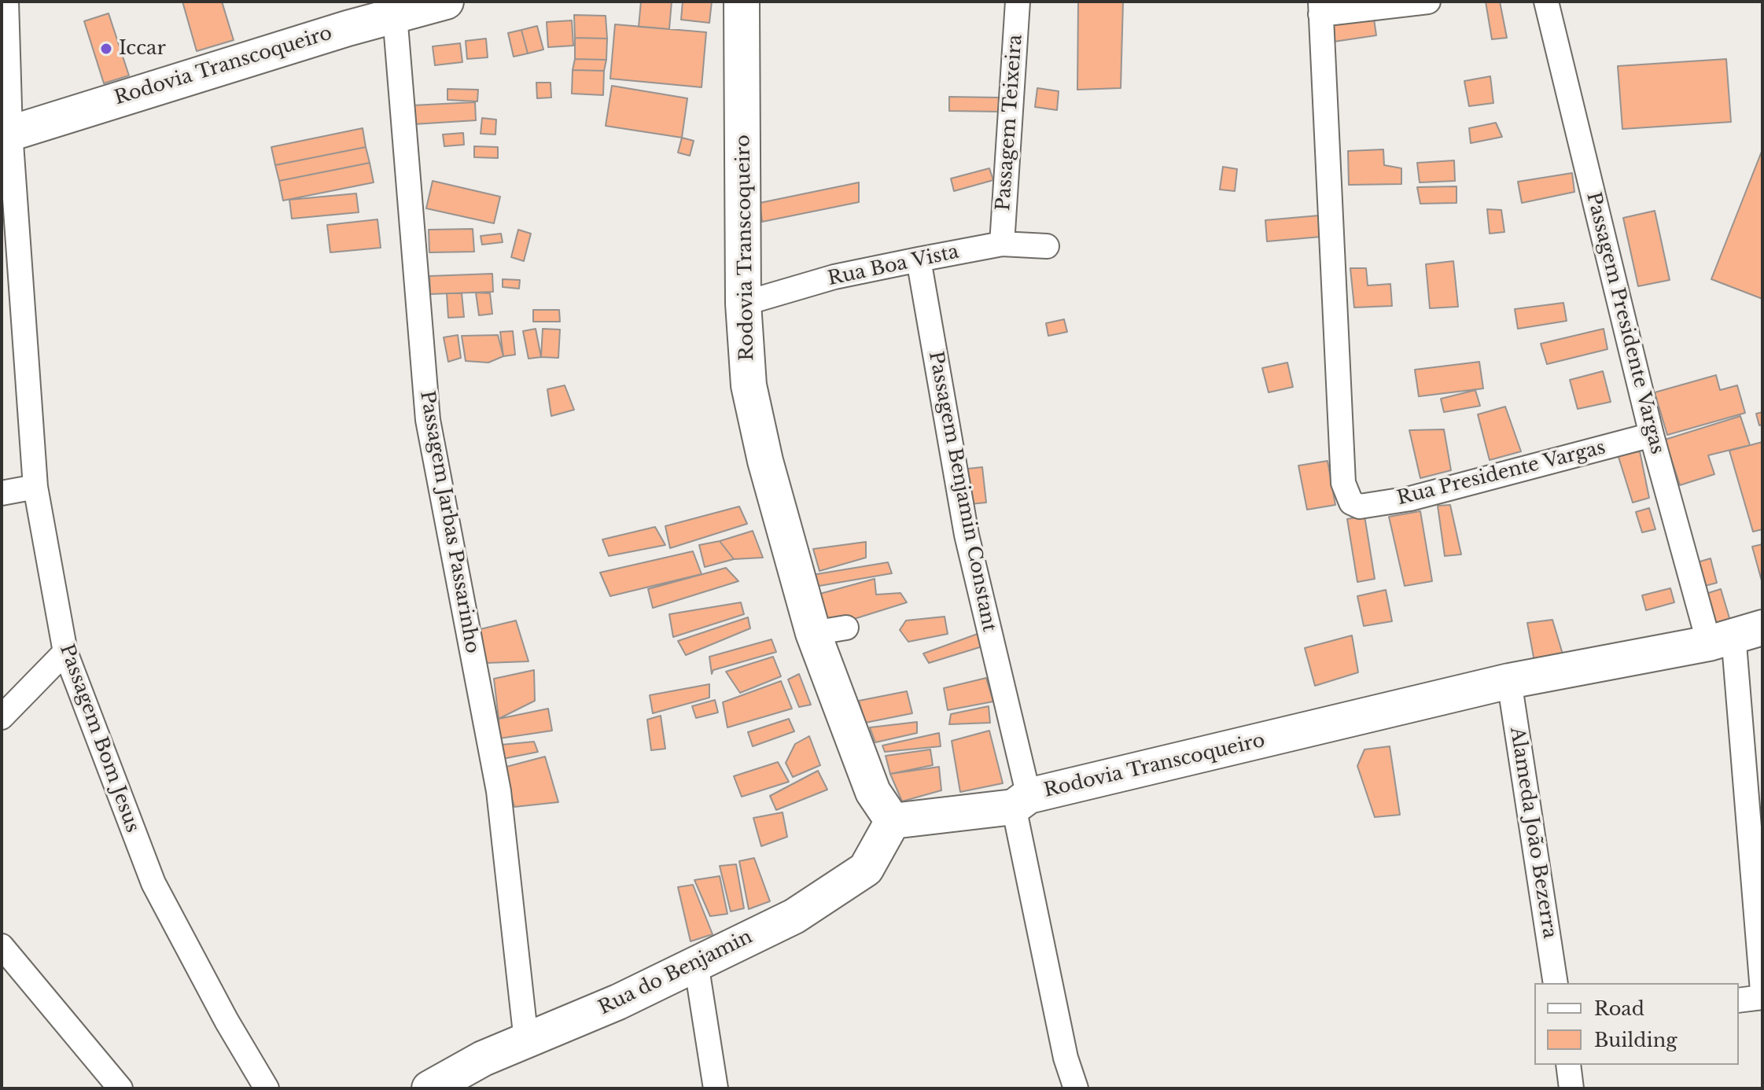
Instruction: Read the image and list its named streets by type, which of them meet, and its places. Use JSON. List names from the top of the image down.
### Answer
{
  "streets": {
    "main road": ["Rodovia Transcoqueiro", "Rua do Benjamin"],
    "street": [
      "Passagem Teixeira",
      "Rua Boa Vista",
      "Passagem Presidente Vargas",
      "Rua Presidente Vargas",
      "Passagem Benjamin Constant",
      "Passagem Jarbas Passarinho",
      "Passagem Bom Jesus",
      "Alameda João Bezerra"
    ]
  },
  "crossings": [
    ["Rodovia Transcoqueiro", "Rua Boa Vista"],
    ["Rodovia Transcoqueiro", "Passagem Presidente Vargas"],
    ["Rodovia Transcoqueiro", "Passagem Benjamin Constant"],
    ["Rodovia Transcoqueiro", "Passagem Jarbas Passarinho"],
    ["Rodovia Transcoqueiro", "Passagem Bom Jesus"],
    ["Rodovia Transcoqueiro", "Alameda João Bezerra"],
    ["Rodovia Transcoqueiro", "Rua do Benjamin"],
    ["Passagem Teixeira", "Rua Boa Vista"],
    ["Rua Boa Vista", "Passagem Benjamin Constant"],
    ["Passagem Presidente Vargas", "Rua Presidente Vargas"],
    ["Passagem Jarbas Passarinho", "Rua do Benjamin"]
  ],
  "places": ["Iccar"],
  "legend": ["Road", "Building"]
}
